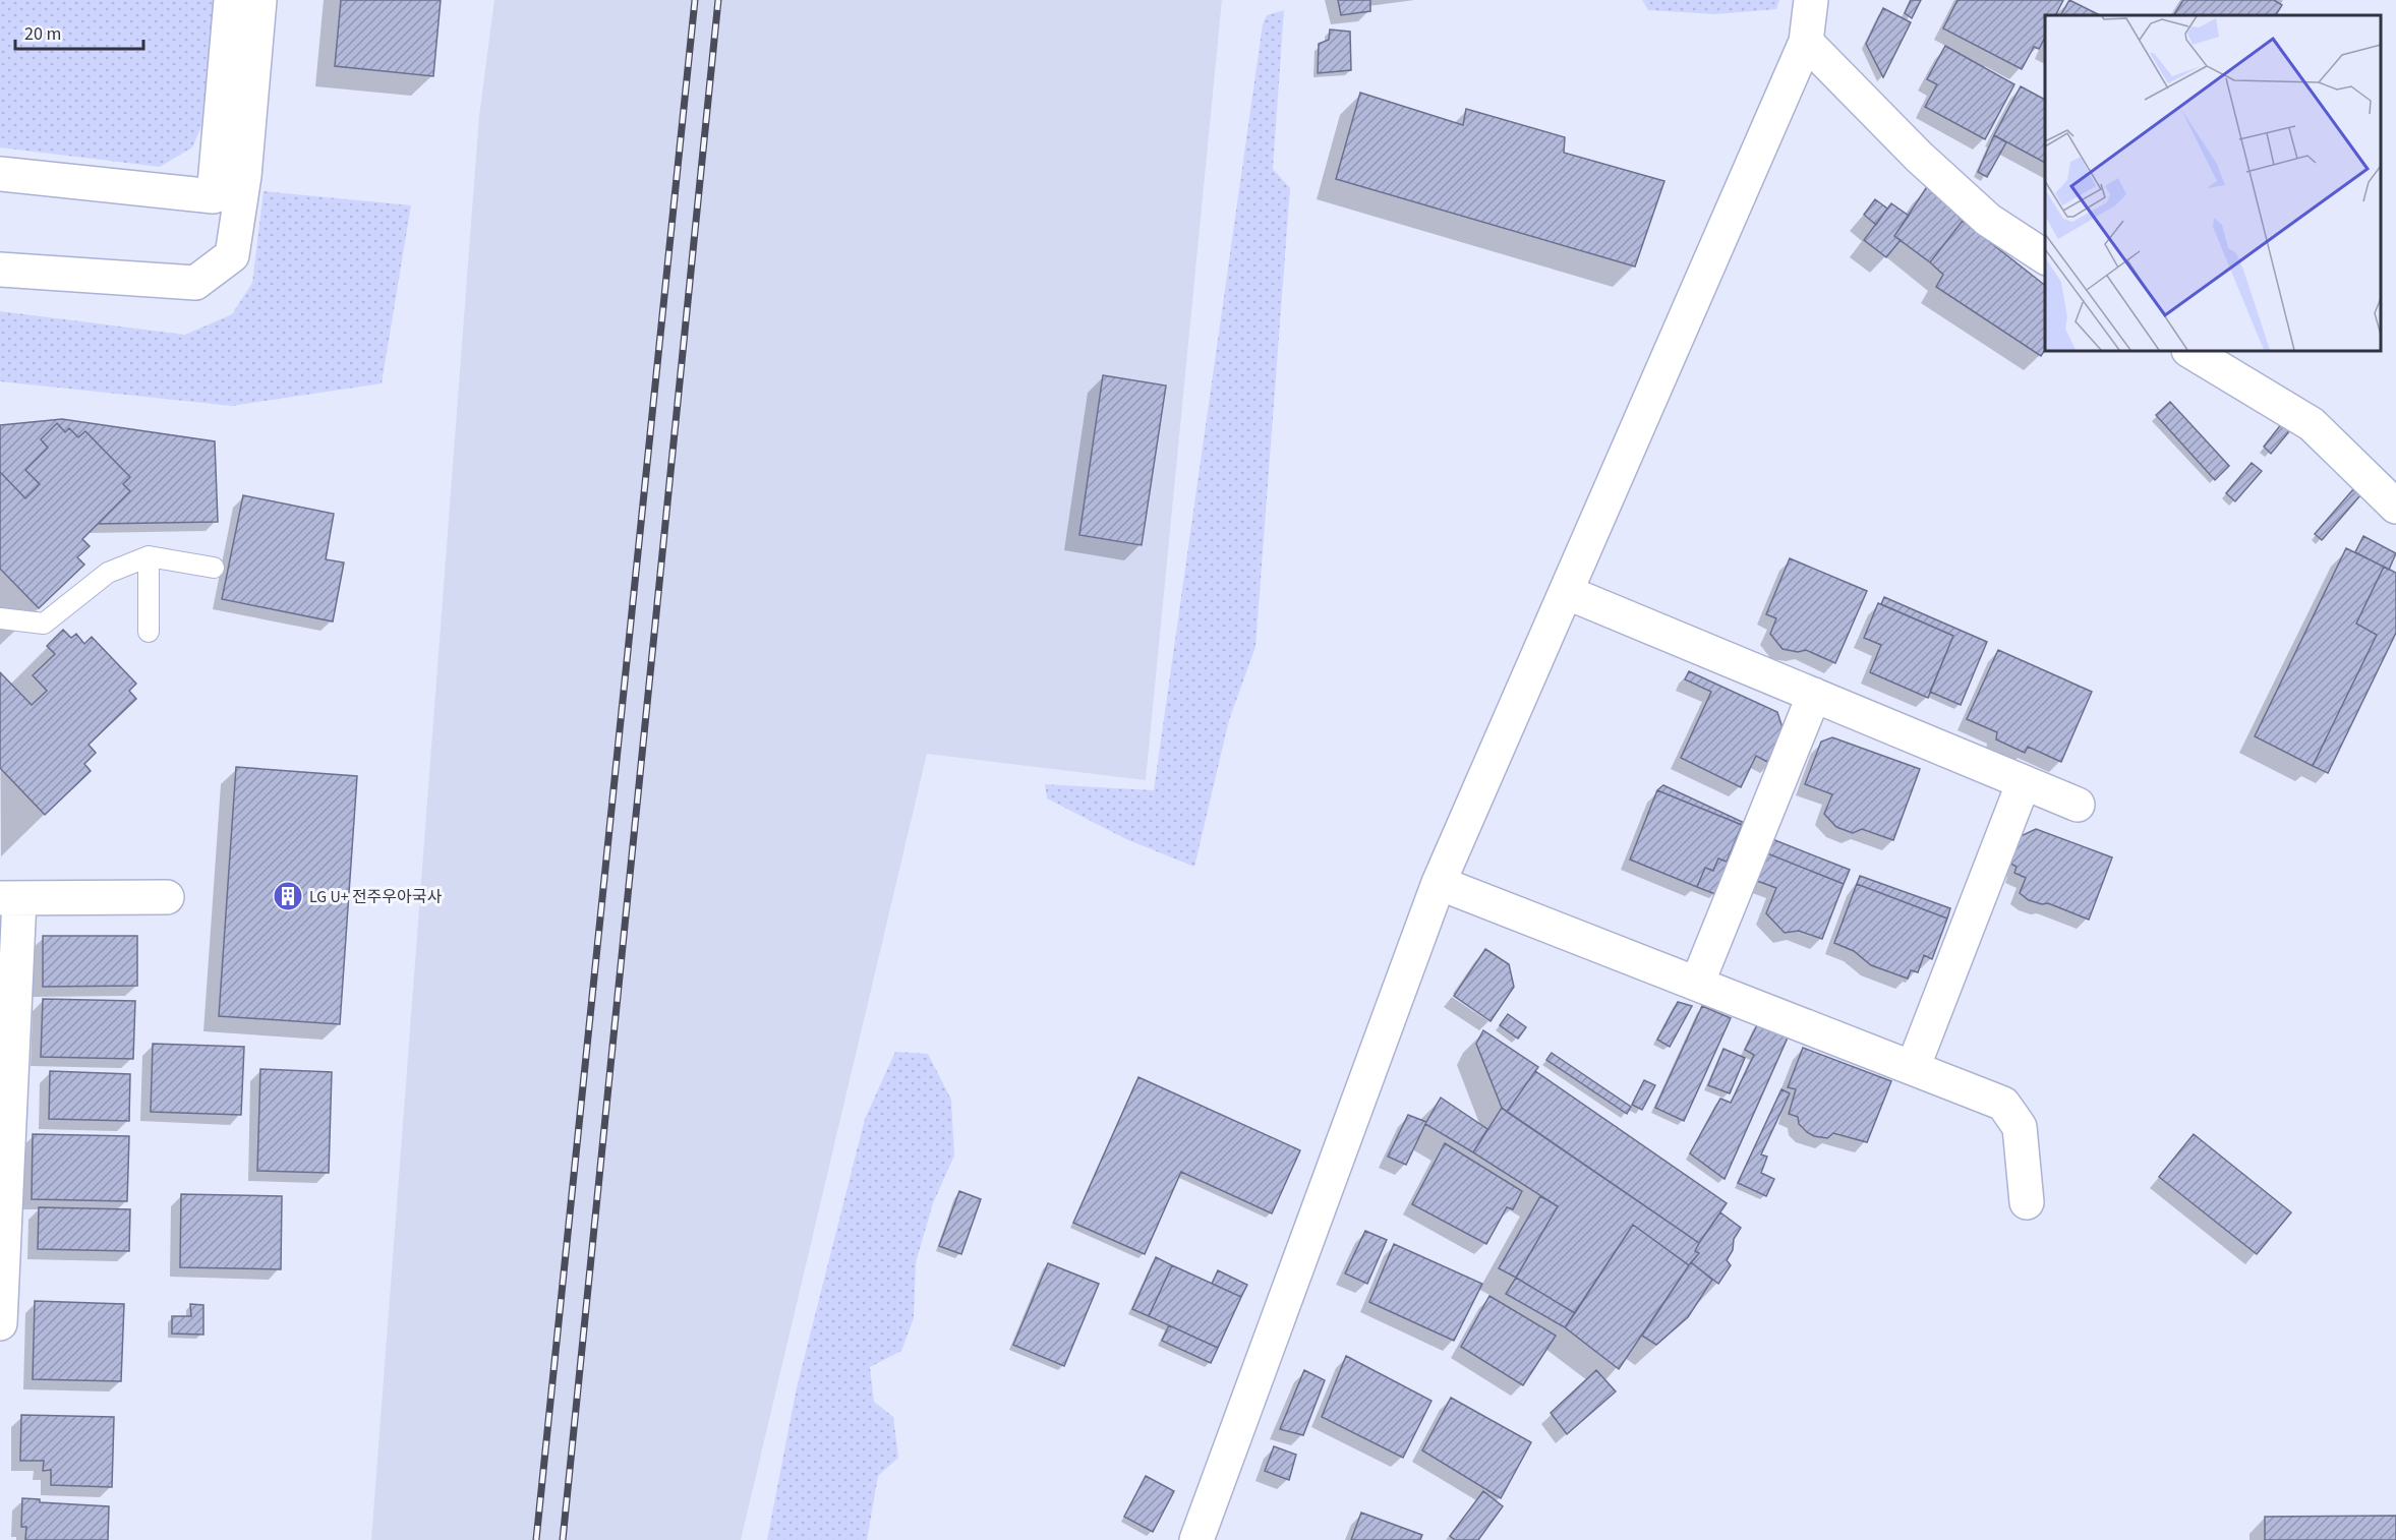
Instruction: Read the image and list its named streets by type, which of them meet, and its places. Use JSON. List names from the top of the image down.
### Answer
{
  "places": {
    "building": ["LG U+ 전주우아국사"]
  },
  "scale_bar": "20 m"
}
